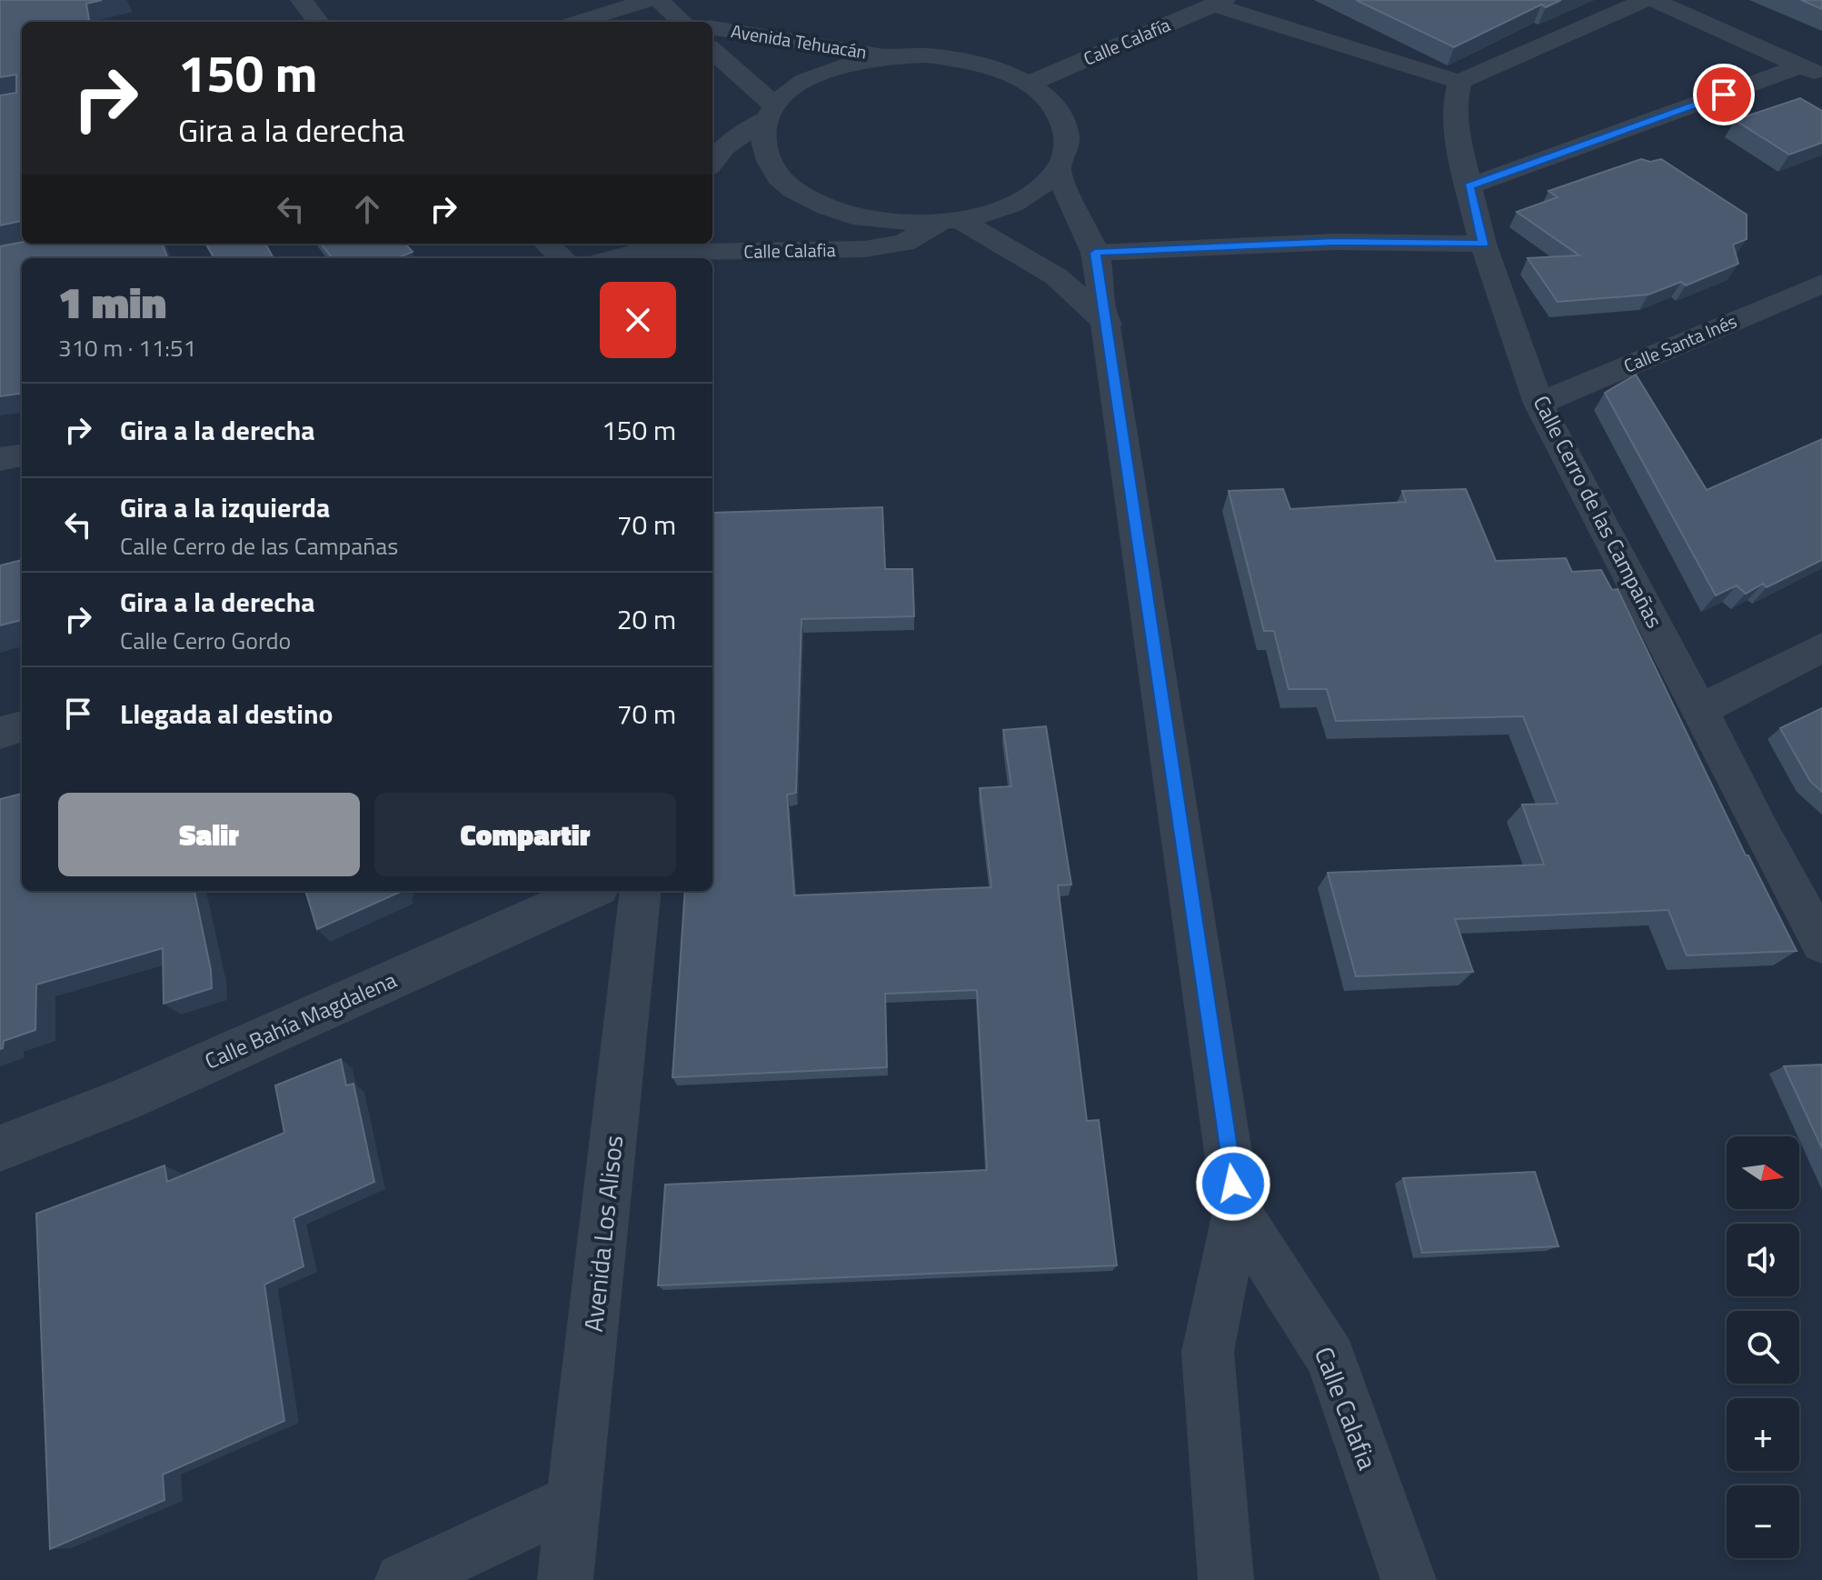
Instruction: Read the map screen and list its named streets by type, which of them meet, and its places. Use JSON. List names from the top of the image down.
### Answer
{
  "streets": {
    "street": [
      "Avenida Tehuacán",
      "Calle Calafía",
      "Calle Calafia",
      "Calle Santa Inés",
      "Calle Cerro de las Campañas",
      "Calle Bahía Magdalena",
      "Avenida Los Alisos"
    ]
  },
  "crossings": [
    ["Avenida Tehuacán", "Calle Calafía"],
    ["Avenida Tehuacán", "Calle Calafia"],
    ["Calle Calafía", "Calle Calafia"],
    ["Calle Santa Inés", "Calle Cerro de las Campañas"]
  ],
  "north": "right",
  "page": {
    "turn": ["150 m", "Gira a la derecha"],
    "heading": ["1 min", "310 m · 11:51"],
    "list": [
      {
        "name": "Gira a la derecha",
        "value": "150 m"
      },
      {
        "name": "Gira a la izquierda",
        "note": "Calle Cerro de las Campañas",
        "value": "70 m"
      },
      {
        "name": "Gira a la derecha",
        "note": "Calle Cerro Gordo",
        "value": "20 m"
      },
      {
        "name": "Llegada al destino",
        "value": "70 m"
      }
    ],
    "buttons": ["Salir", "Compartir"],
    "map_buttons": ["+", "−"]
  }
}
